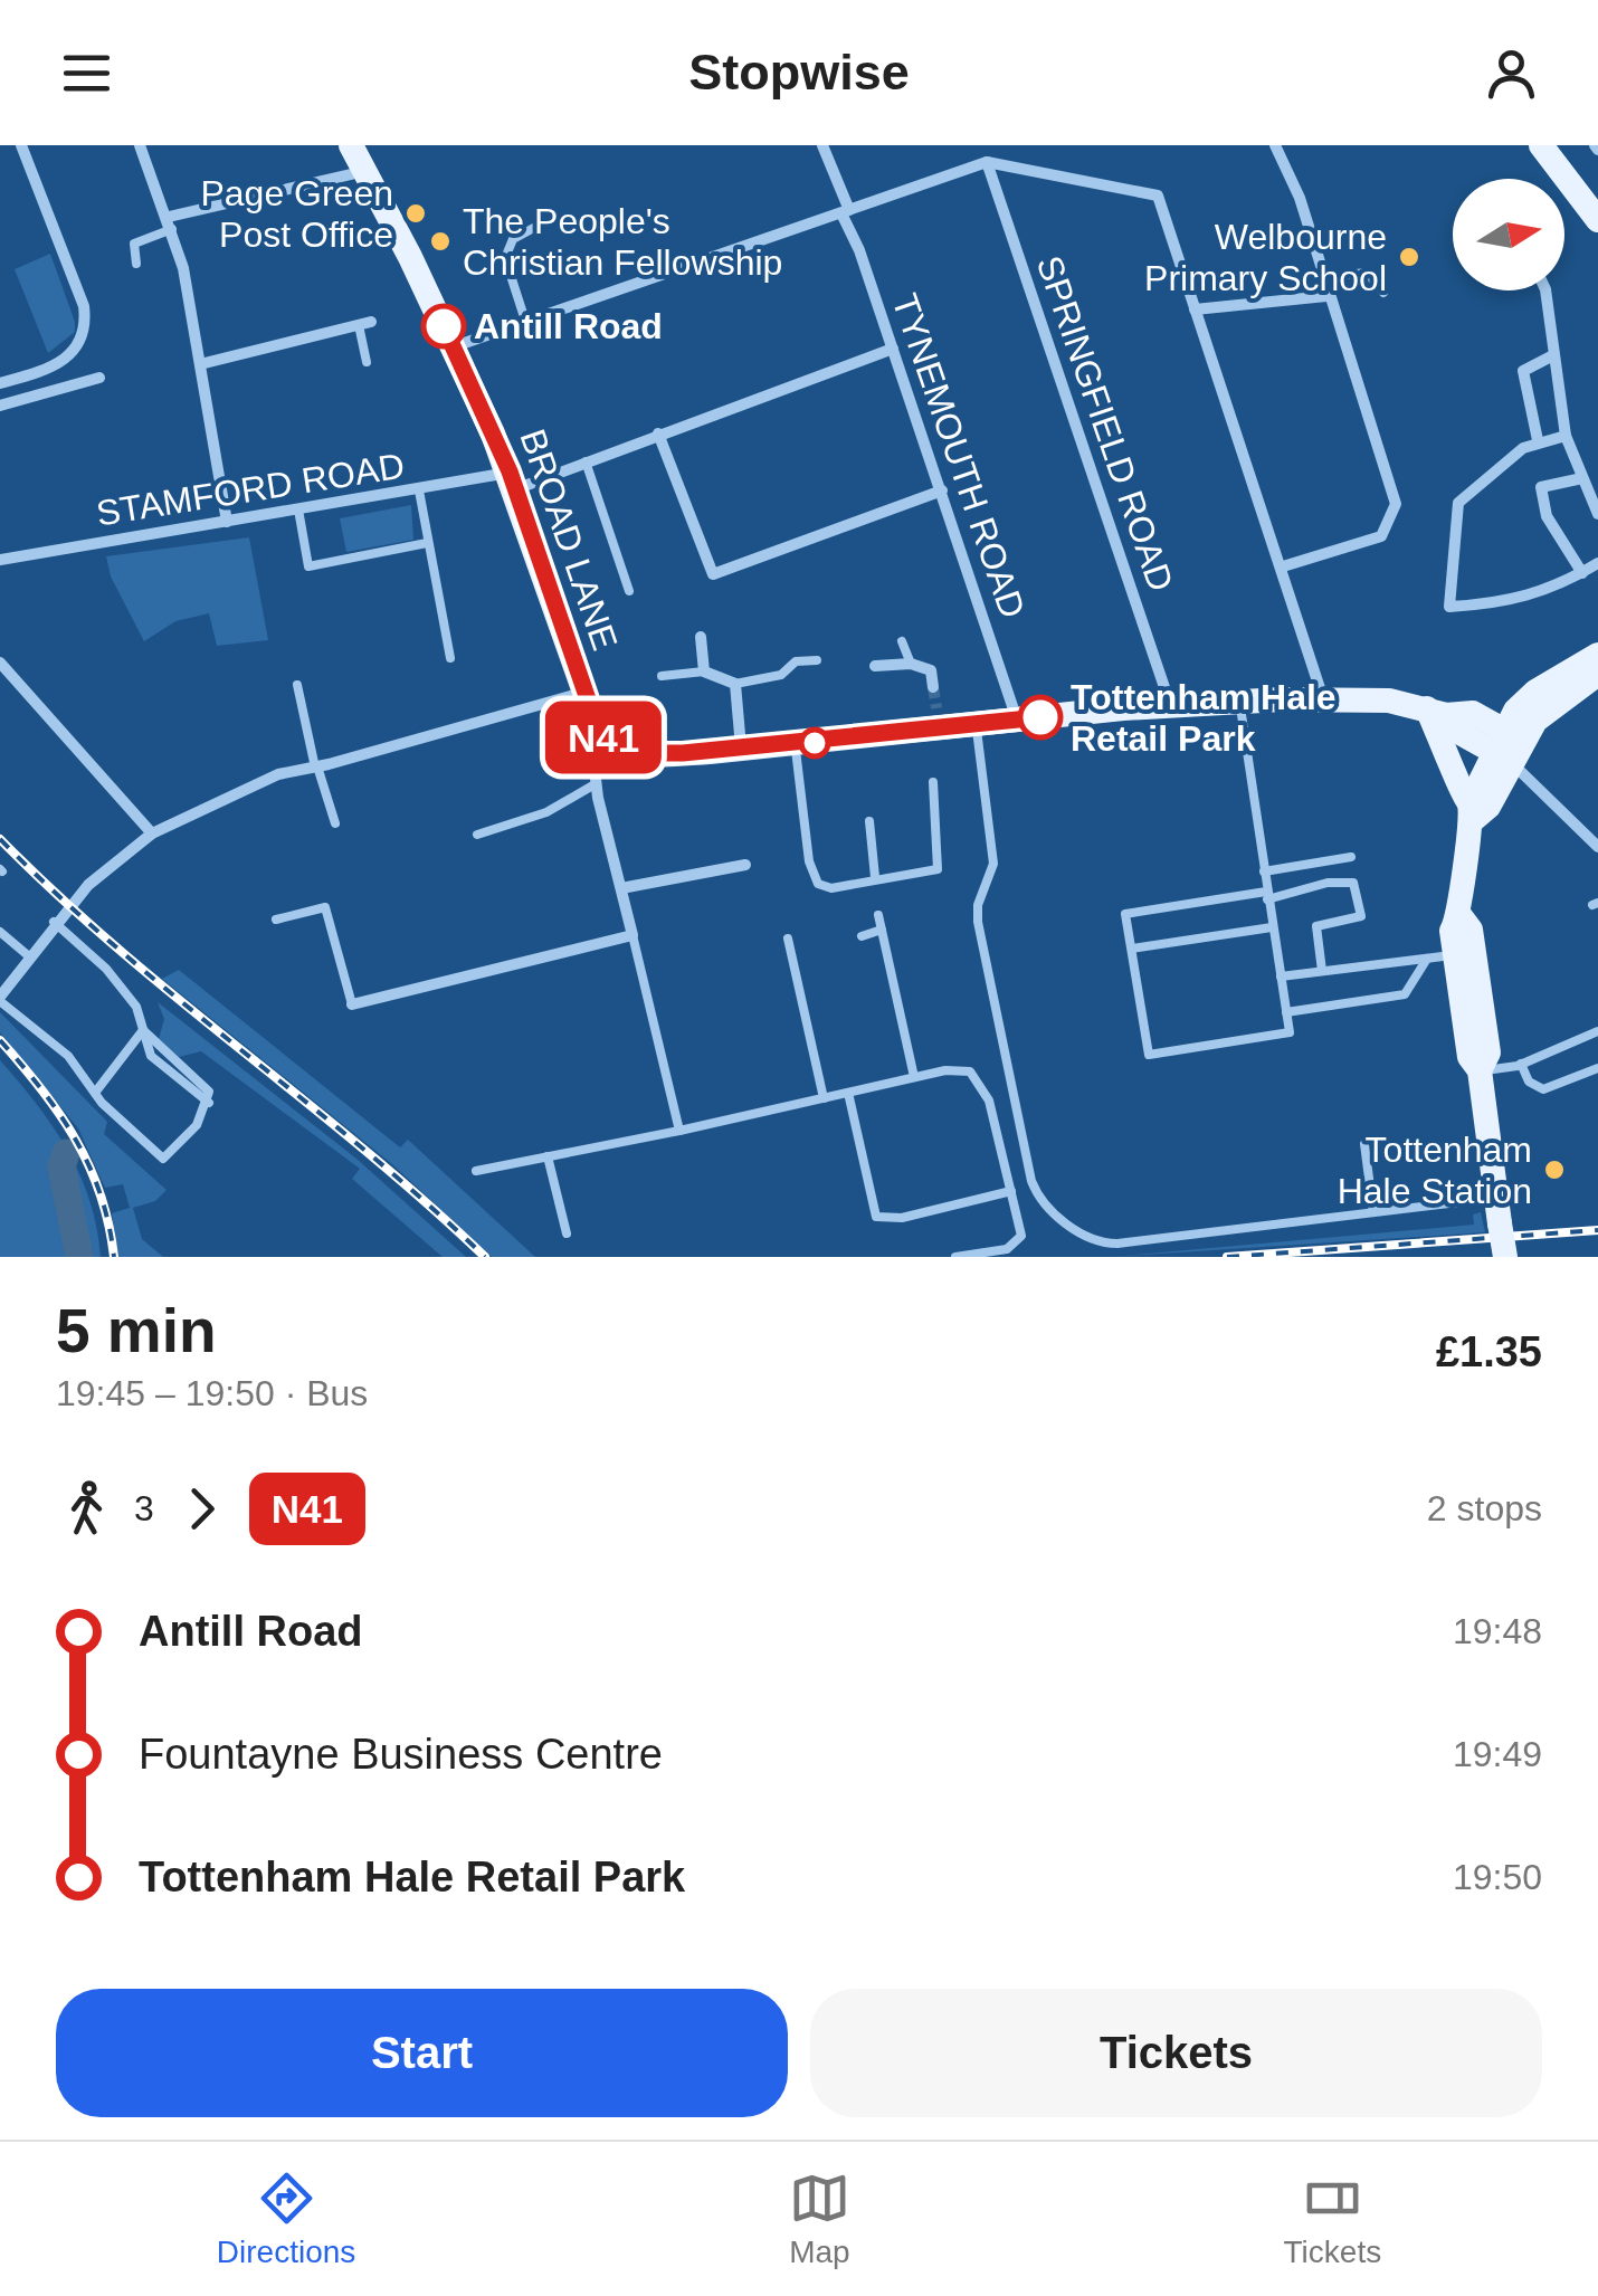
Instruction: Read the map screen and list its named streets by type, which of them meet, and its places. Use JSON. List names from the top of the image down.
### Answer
{
  "streets": {
    "main road": ["BROAD LANE"],
    "street": ["SPRINGFIELD ROAD", "TYNEMOUTH ROAD", "STAMFORD ROAD"]
  },
  "crossings": [
    ["TYNEMOUTH ROAD", "STAMFORD ROAD"],
    ["STAMFORD ROAD", "BROAD LANE"]
  ],
  "places": [
    "Page Green Post Office",
    "The People's Christian Fellowship",
    "Welbourne Primary School",
    "Antill Road",
    "Tottenham Hale Retail Park",
    "Tottenham Hale Station"
  ],
  "lines": ["bus line N41"],
  "north": "right",
  "page": {
    "header": "Stopwise",
    "on_map": "N41",
    "heading": ["5 min", "19:45 – 19:50 · Bus", "£1.35"],
    "legs": ["3", "N41", "2 stops"],
    "list": [
      {
        "name": "Antill Road",
        "value": "19:48"
      },
      {
        "name": "Fountayne Business Centre",
        "value": "19:49"
      },
      {
        "name": "Tottenham Hale Retail Park",
        "value": "19:50"
      }
    ],
    "buttons": ["Start", "Tickets"],
    "tabs": ["Directions", "Map", "Tickets"]
  }
}
